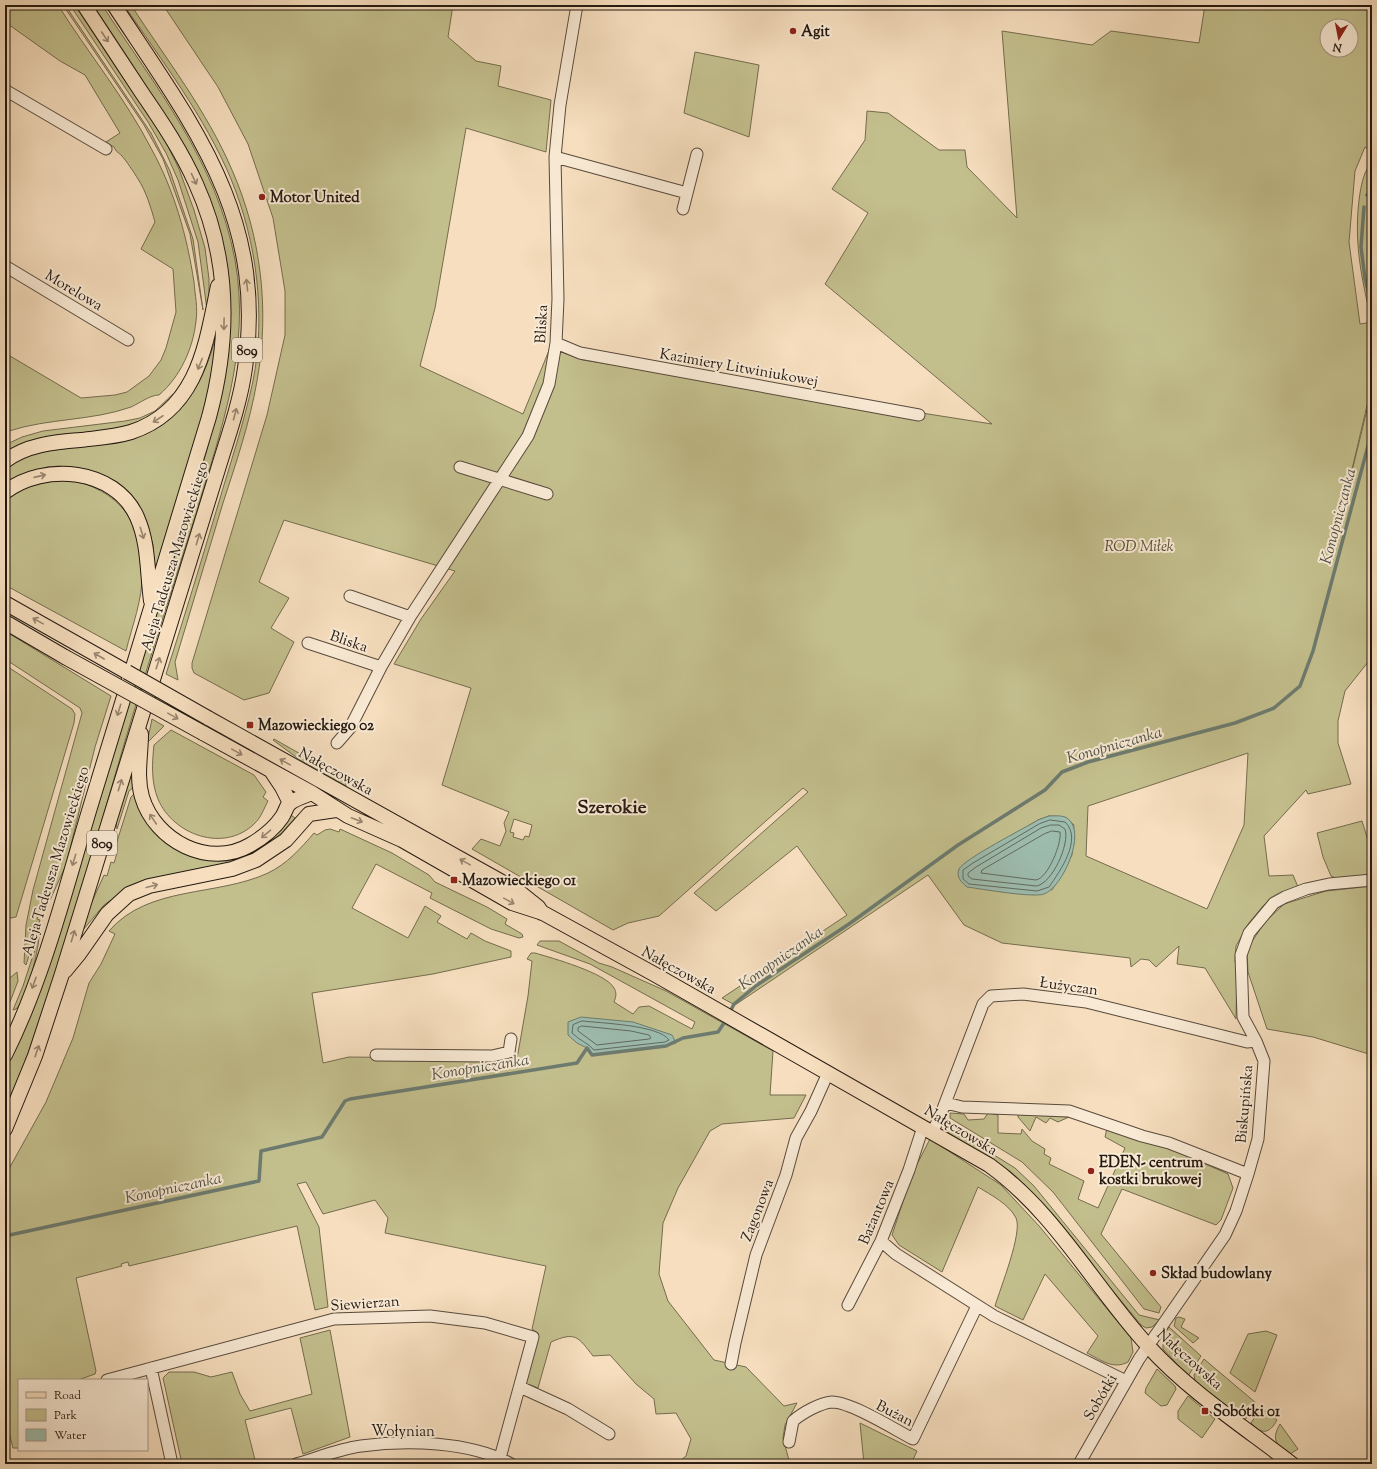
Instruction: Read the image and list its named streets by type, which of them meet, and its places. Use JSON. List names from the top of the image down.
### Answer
{
  "streets": {
    "main road": ["809", "Aleja Tadeusza Mazowieckiego", "Nałęczowska"],
    "street": [
      "Morelowa",
      "Bliska",
      "Kazimiery Litwiniukowej",
      "Łużyczan",
      "Biskupińska",
      "Zagonowa",
      "Bażantowa",
      "Siewierzan",
      "Sobótki",
      "Bużan",
      "Wołynian"
    ]
  },
  "crossings": [
    ["Bliska", "Kazimiery Litwiniukowej"],
    ["Nałęczowska", "Łużyczan"],
    ["Nałęczowska", "Biskupińska"],
    ["Nałęczowska", "Zagonowa"],
    ["Nałęczowska", "Bażantowa"],
    ["Nałęczowska", "Sobótki"],
    ["Łużyczan", "Biskupińska"],
    ["Łużyczan", "Bażantowa"],
    ["Biskupińska", "Sobótki"],
    ["Siewierzan", "Wołynian"]
  ],
  "districts": ["Szerokie"],
  "water": ["Konopniczanka"],
  "parks": ["ROD Miłek"],
  "places": {
    "other": [
      "Agit",
      "Motor United",
      "EDEN- centrum kostki brukowej",
      "Skład budowlany"
    ],
    "transit": ["Mazowieckiego 02", "Mazowieckiego 01", "Sobótki 01"]
  },
  "legend": ["Road", "Park", "Water"],
  "north": "bottom"
}
